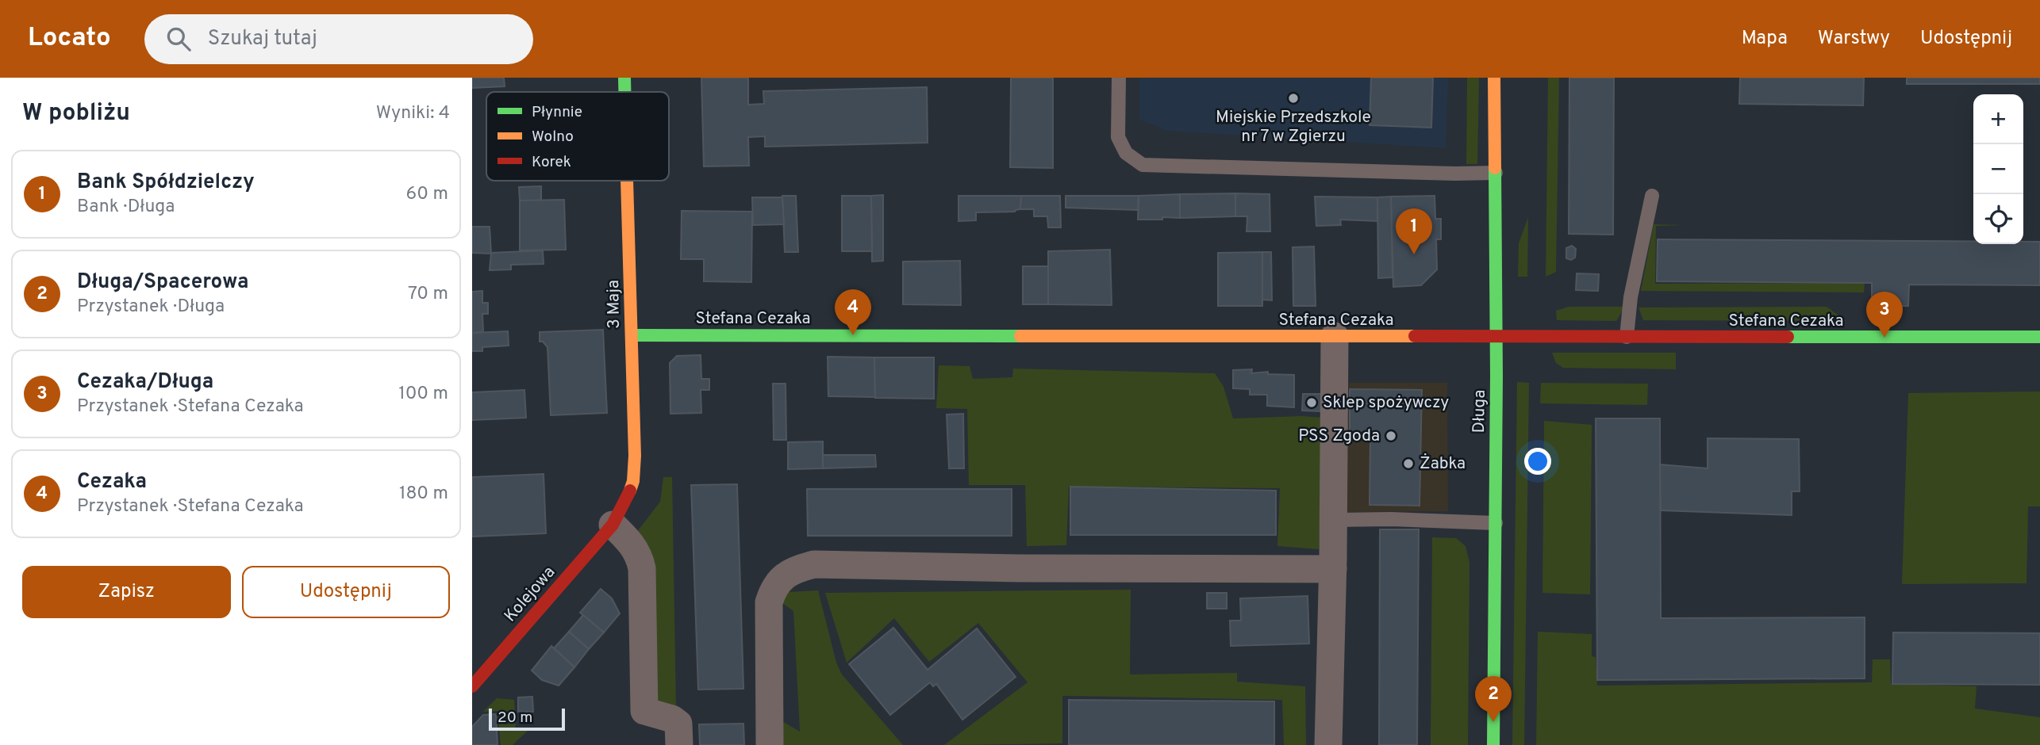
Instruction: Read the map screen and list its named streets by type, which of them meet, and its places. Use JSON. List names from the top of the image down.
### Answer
{
  "streets": {
    "main road": [
      "3 Maja",
      "Stefana Cezaka",
      "Długa",
      "Kolejowa"
    ]
  },
  "crossings": [
    ["3 Maja", "Stefana Cezaka"],
    ["3 Maja", "Kolejowa"],
    ["Stefana Cezaka", "Długa"]
  ],
  "places": [
    "Miejskie Przedszkole nr 7 w Zgierzu",
    "Sklep spożywczy",
    "PSS Zgoda",
    "Żabka"
  ],
  "legend": ["Płynnie", "Wolno", "Korek"],
  "scale_bar": "20 m",
  "page": {
    "header": "Locato",
    "search": "Szukaj tutaj",
    "nav": ["Mapa", "Warstwy", "Udostępnij"],
    "heading": ["W pobliżu", "Wyniki: 4"],
    "map_buttons": ["+", "−"],
    "list": [
      {
        "mark": "1",
        "name": "Bank Spółdzielczy",
        "note": "Bank · Długa",
        "value": "60 m"
      },
      {
        "mark": "2",
        "name": "Długa/Spacerowa",
        "note": "Przystanek · Długa",
        "value": "70 m"
      },
      {
        "mark": "3",
        "name": "Cezaka/Długa",
        "note": "Przystanek · Stefana Cezaka",
        "value": "100 m"
      },
      {
        "mark": "4",
        "name": "Cezaka",
        "note": "Przystanek · Stefana Cezaka",
        "value": "180 m"
      }
    ],
    "pins": [
      "1",
      "4",
      "3",
      "2"
    ],
    "buttons": ["Zapisz", "Udostępnij"],
    "scale": "20 m"
  }
}
